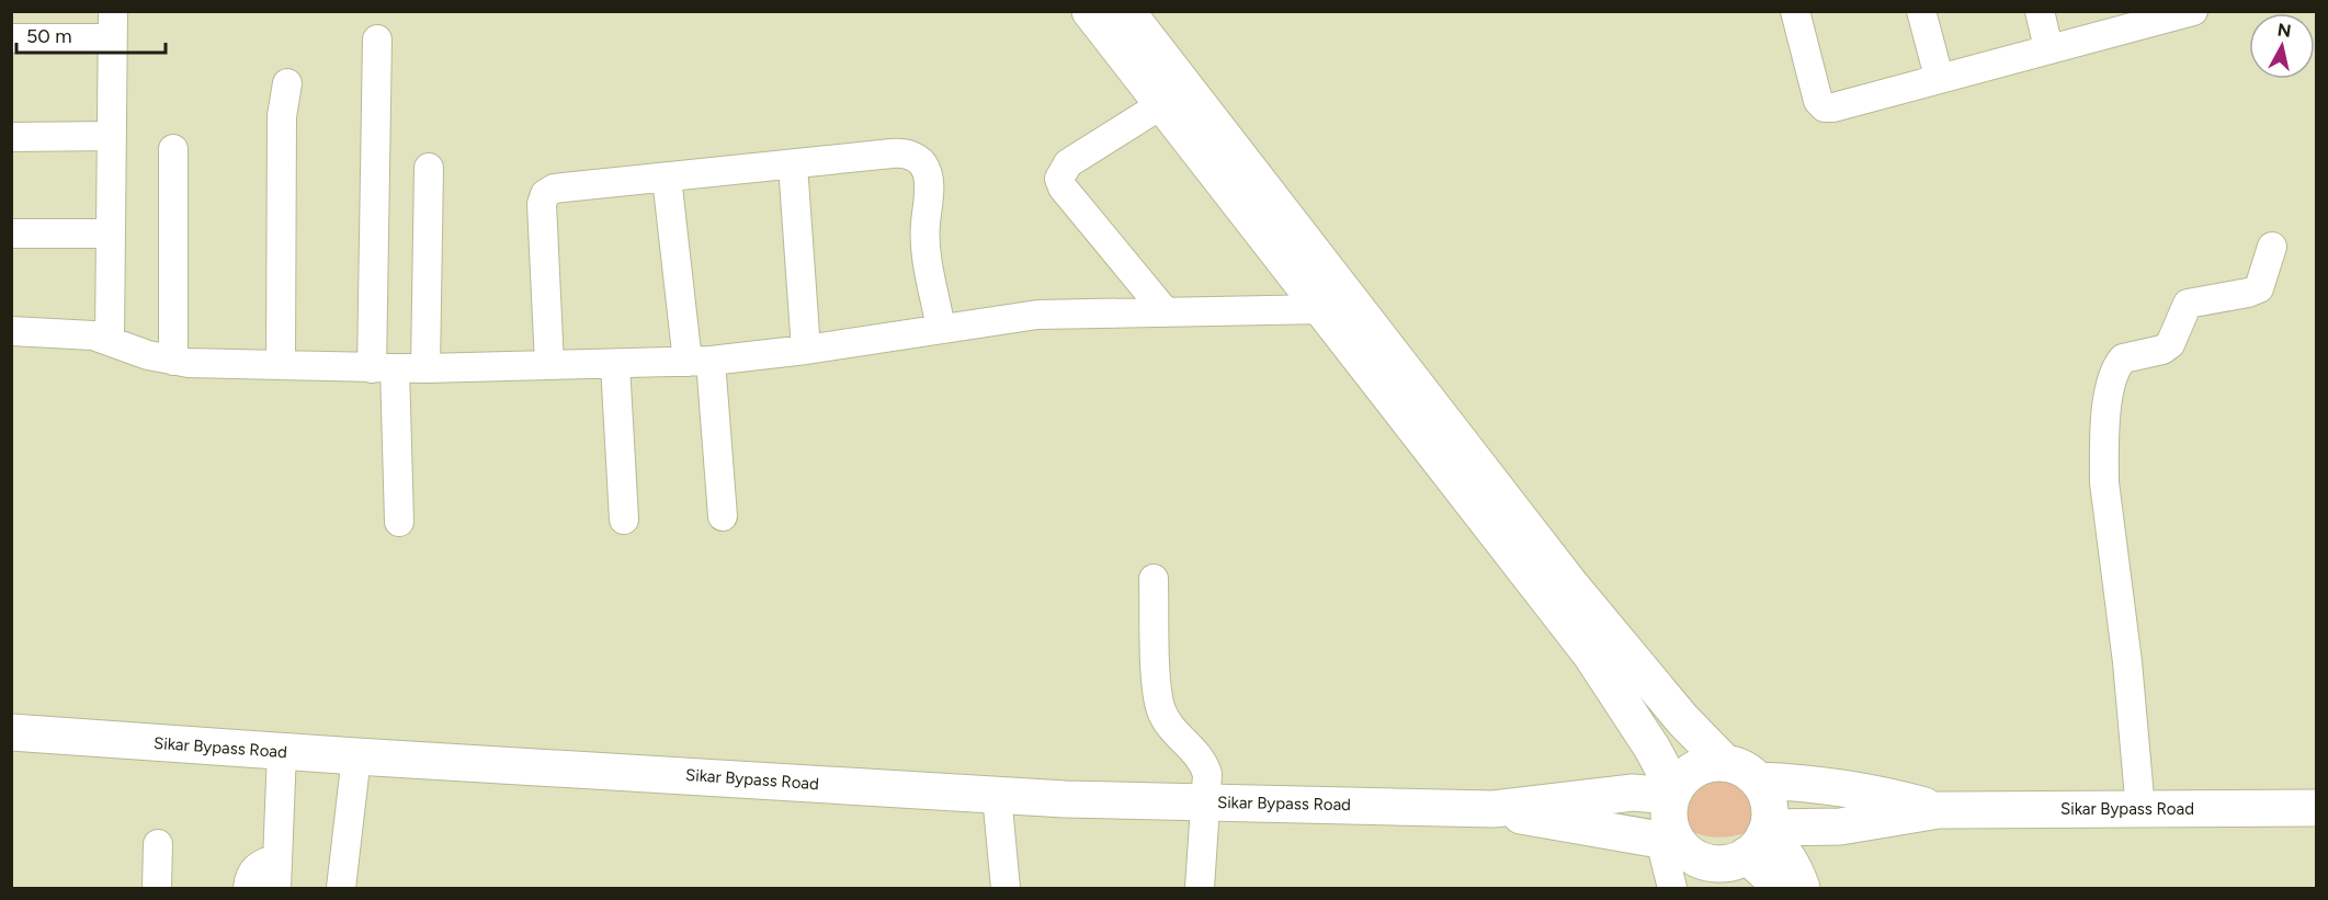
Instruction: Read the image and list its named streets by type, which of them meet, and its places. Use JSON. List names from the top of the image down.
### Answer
{
  "streets": {
    "main road": ["Sikar Bypass Road"]
  },
  "scale_bar": "50 m",
  "north": "top"
}
